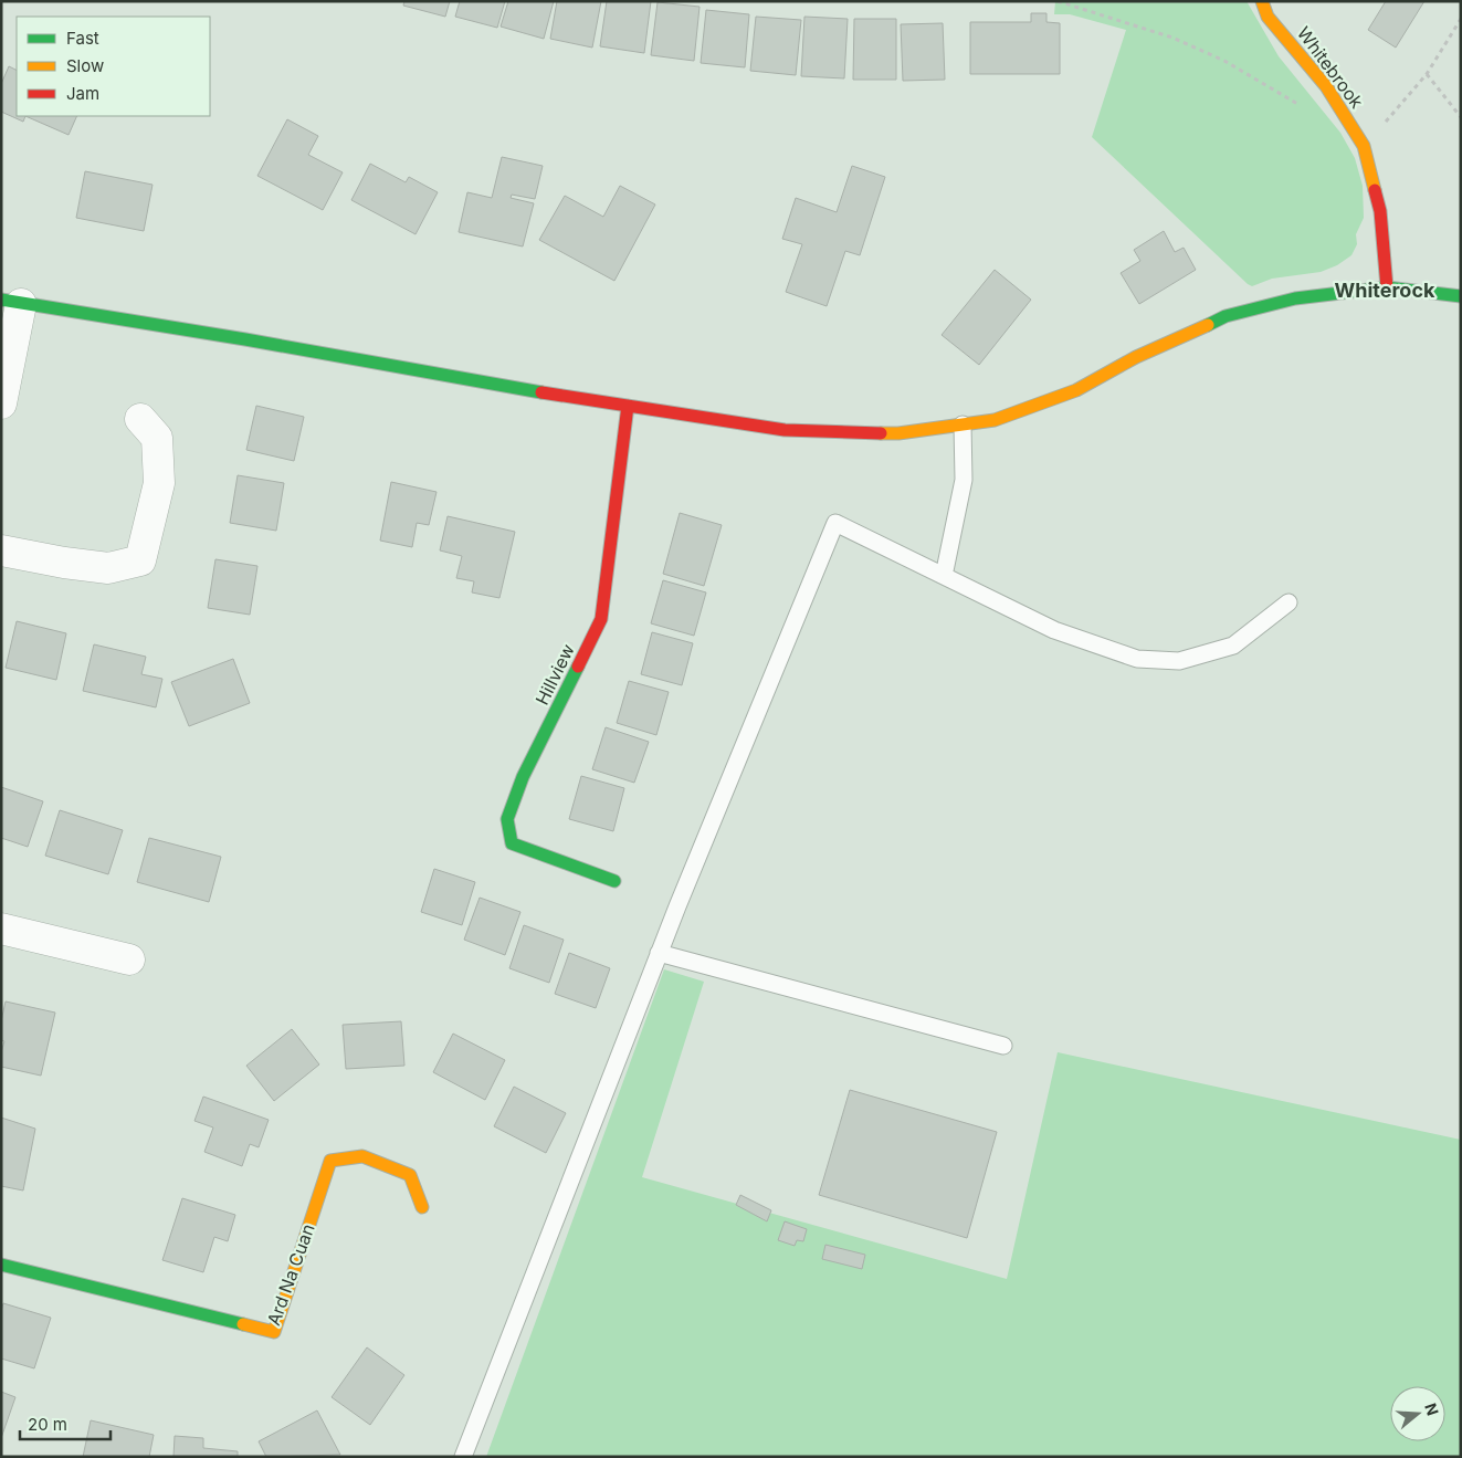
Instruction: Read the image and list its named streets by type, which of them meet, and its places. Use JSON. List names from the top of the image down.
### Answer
{
  "streets": {
    "street": ["Whitebrook", "Hillview", "Ard Na Cuan"]
  },
  "districts": ["Whiterock"],
  "legend": ["Fast", "Slow", "Jam"],
  "scale_bar": "20 m",
  "north": "right"
}
